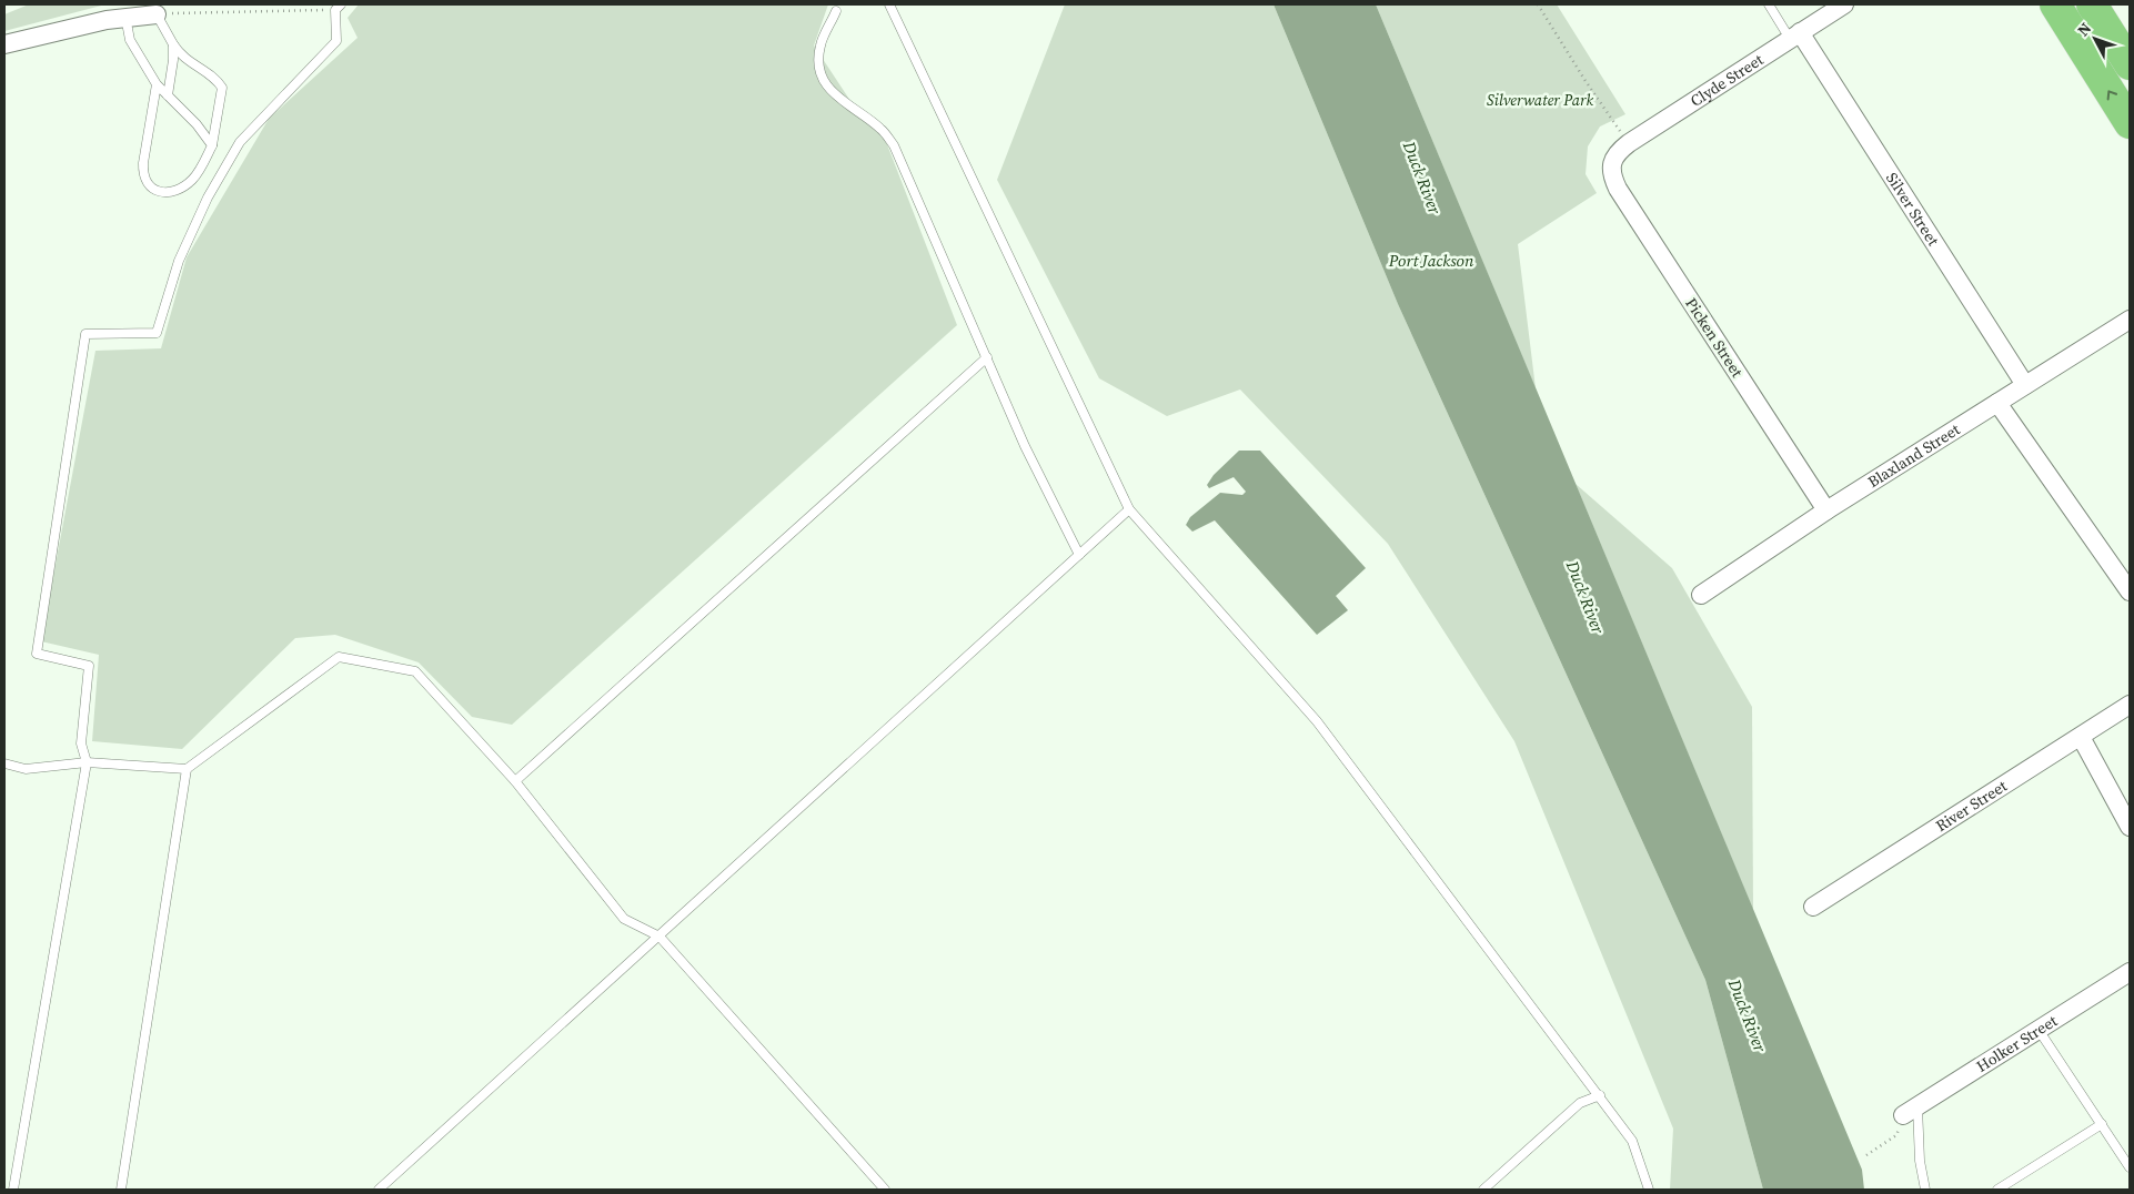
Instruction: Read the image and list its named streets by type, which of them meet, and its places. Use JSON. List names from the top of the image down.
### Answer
{
  "streets": {
    "street": [
      "Clyde Street",
      "Silver Street",
      "Picken Street",
      "Blaxland Street",
      "River Street",
      "Holker Street"
    ]
  },
  "crossings": [
    ["Clyde Street", "Silver Street"],
    ["Clyde Street", "Picken Street"],
    ["Silver Street", "Blaxland Street"],
    ["Picken Street", "Blaxland Street"]
  ],
  "water": ["Duck River", "Port Jackson"],
  "parks": ["Silverwater Park"],
  "north": "top left"
}
